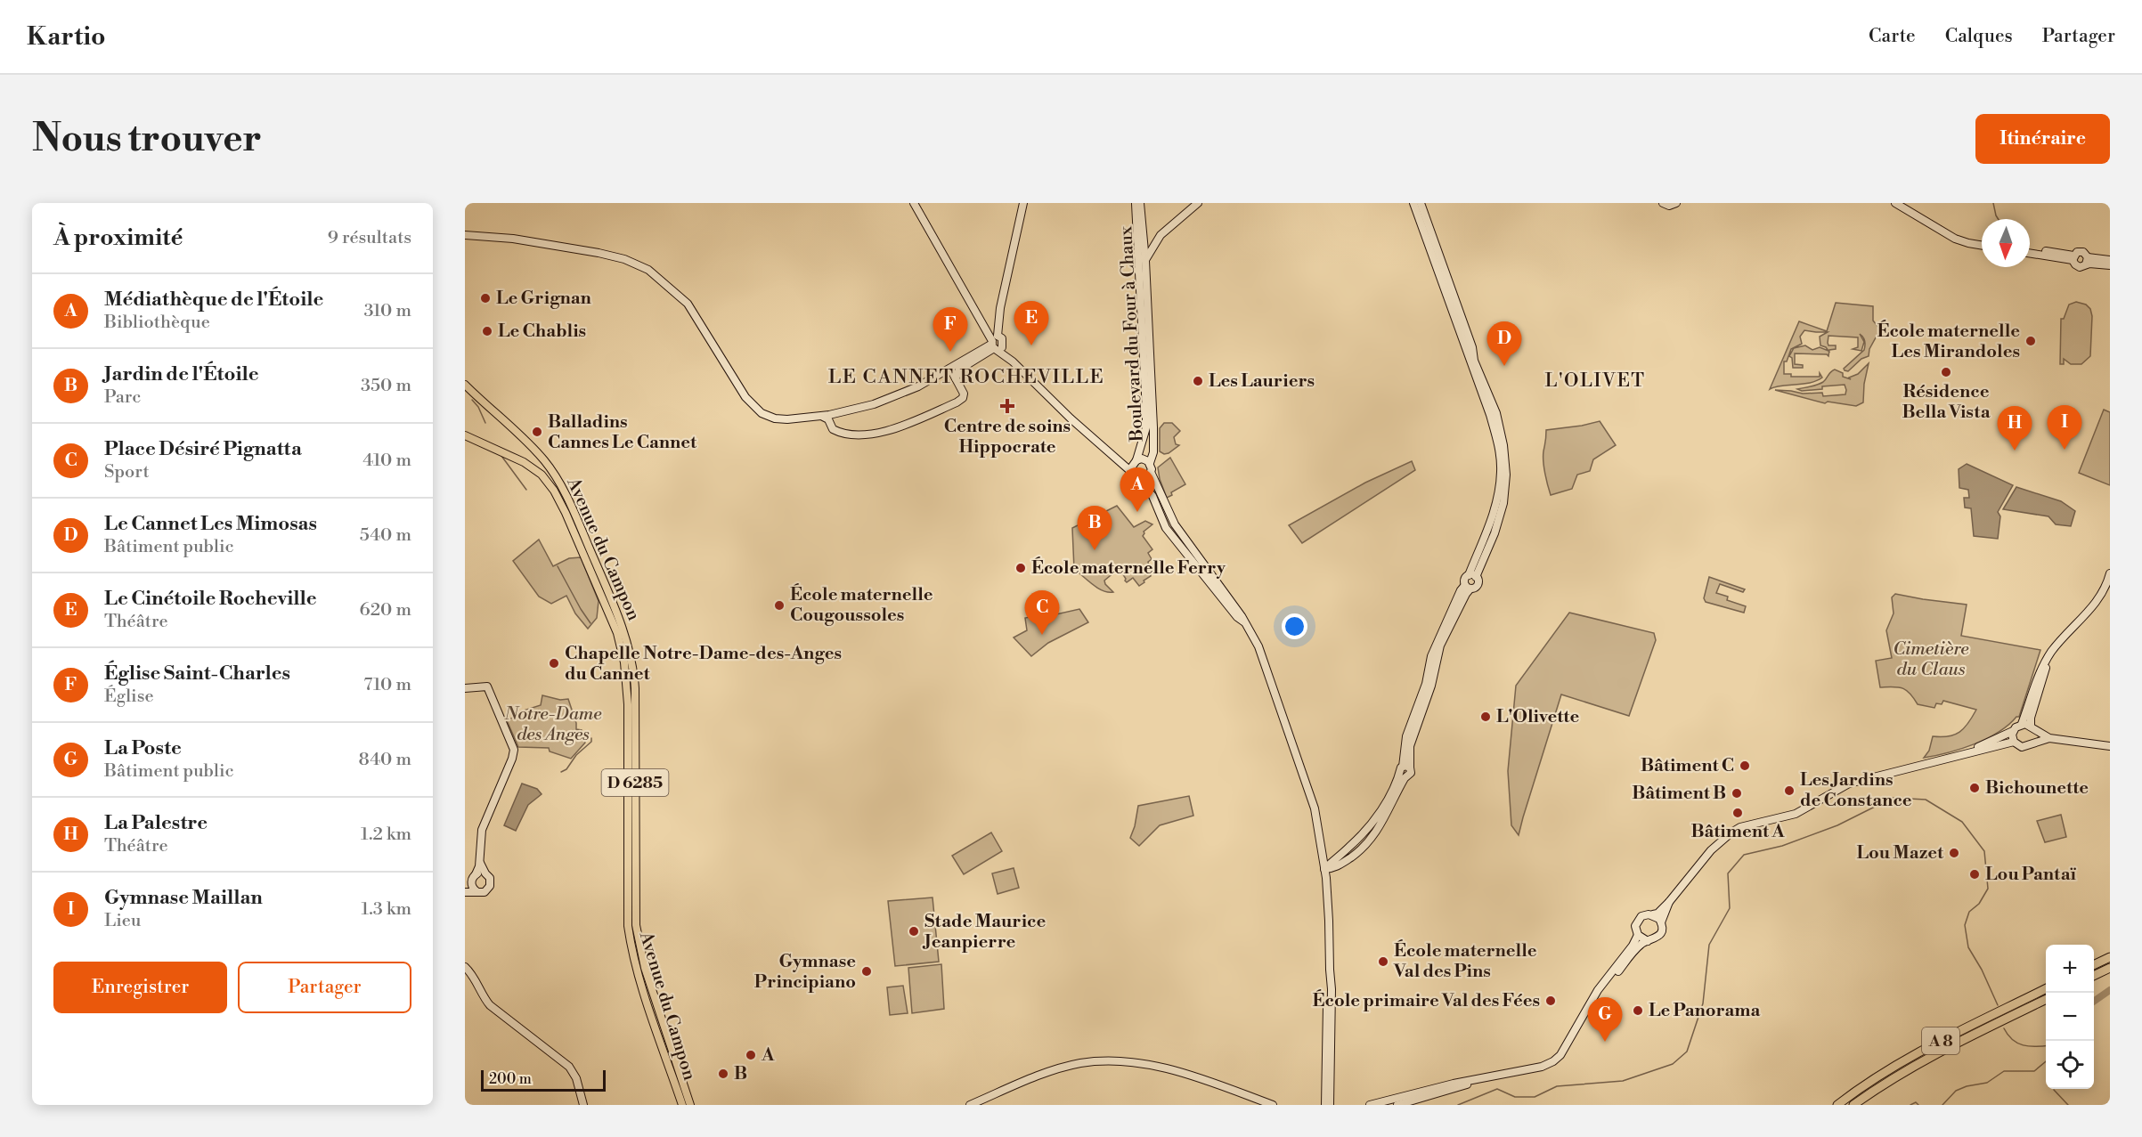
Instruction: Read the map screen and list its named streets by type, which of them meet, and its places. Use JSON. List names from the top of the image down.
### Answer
{
  "streets": {
    "highway": ["A 8"],
    "main road": ["Avenue du Campon", "D 6285"],
    "street": ["Boulevard du Four à Chaux"]
  },
  "districts": ["LE CANNET ROCHEVILLE", "L'OLIVET"],
  "parks": ["Cimetière du Claus", "Notre-Dame des Anges"],
  "places": {
    "other": [
      "Le Grignan",
      "Le Chablis",
      "École maternelle Les Mirandoles",
      "Résidence Bella Vista",
      "Les Lauriers",
      "Balladins Cannes Le Cannet",
      "École maternelle Ferry",
      "École maternelle Cougoussoles",
      "Chapelle Notre-Dame-des-Anges du Cannet",
      "L'Olivette",
      "Bâtiment C",
      "Bichounette",
      "Les Jardins de Constance",
      "Bâtiment B",
      "Bâtiment A",
      "Lou Mazet",
      "Lou Pantaï",
      "Stade Maurice Jeanpierre",
      "École maternelle Val des Pins",
      "Gymnase Principiano",
      "École primaire Val des Fées",
      "Le Panorama",
      "A",
      "B"
    ],
    "health": ["Centre de soins Hippocrate"]
  },
  "scale_bar": "200 m",
  "north": "bottom",
  "page": {
    "header": "Kartio",
    "nav": ["Carte", "Calques", "Partager"],
    "buttons": [
      "Itinéraire",
      ["Enregistrer", "Partager"]
    ],
    "title": "Nous trouver",
    "heading": ["À proximité", "9 résultats"],
    "list": [
      {
        "mark": "A",
        "name": "Médiathèque de l'Étoile",
        "note": "Bibliothèque",
        "value": "310 m"
      },
      {
        "mark": "B",
        "name": "Jardin de l'Étoile",
        "note": "Parc",
        "value": "350 m"
      },
      {
        "mark": "C",
        "name": "Place Désiré Pignatta",
        "note": "Sport",
        "value": "410 m"
      },
      {
        "mark": "D",
        "name": "Le Cannet Les Mimosas",
        "note": "Bâtiment public",
        "value": "540 m"
      },
      {
        "mark": "E",
        "name": "Le Cinétoile Rocheville",
        "note": "Théâtre",
        "value": "620 m"
      },
      {
        "mark": "F",
        "name": "Église Saint-Charles",
        "note": "Église",
        "value": "710 m"
      },
      {
        "mark": "G",
        "name": "La Poste",
        "note": "Bâtiment public",
        "value": "840 m"
      },
      {
        "mark": "H",
        "name": "La Palestre",
        "note": "Théâtre",
        "value": "1.2 km"
      },
      {
        "mark": "I",
        "name": "Gymnase Maillan",
        "note": "Lieu",
        "value": "1.3 km"
      }
    ],
    "pins": [
      "E",
      "F",
      "D",
      "I",
      "H",
      "A",
      "B",
      "C",
      "G"
    ],
    "map_buttons": ["+", "−"],
    "scale": "200 m"
  }
}
